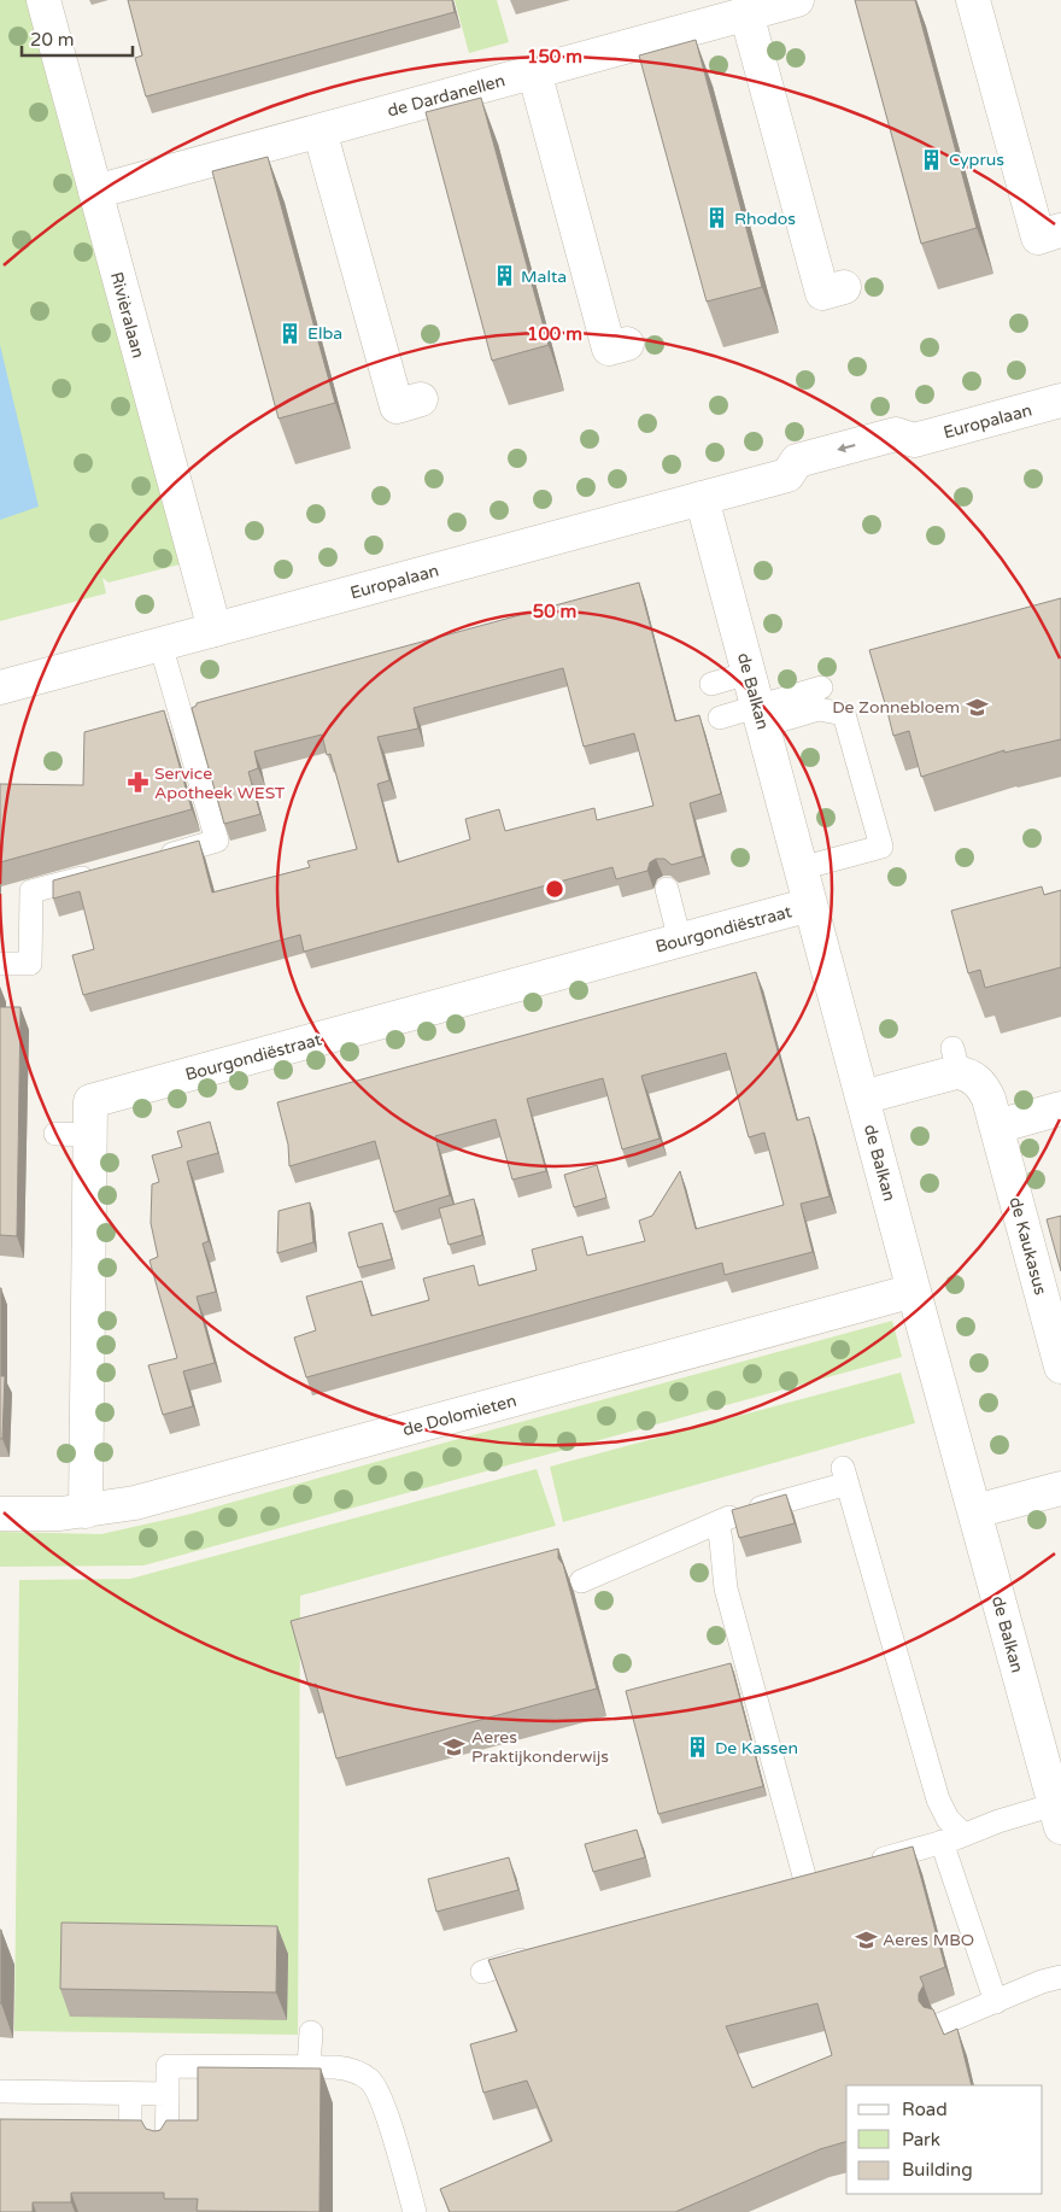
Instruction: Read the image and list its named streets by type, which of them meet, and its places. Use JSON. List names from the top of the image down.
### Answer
{
  "streets": {
    "street": [
      "de Dardanellen",
      "Rivièralaan",
      "Europalaan",
      "de Balkan",
      "Bourgondiëstraat",
      "de Kaukasus",
      "de Dolomieten"
    ]
  },
  "crossings": [
    ["de Dardanellen", "Rivièralaan"],
    ["Rivièralaan", "Europalaan"],
    ["Europalaan", "de Balkan"],
    ["de Balkan", "Bourgondiëstraat"],
    ["de Balkan", "de Kaukasus"],
    ["de Balkan", "de Dolomieten"],
    ["Bourgondiëstraat", "de Dolomieten"]
  ],
  "places": {
    "building": [
      "Cyprus",
      "Rhodos",
      "Malta",
      "Elba",
      "De Kassen"
    ],
    "school or university": ["De Zonnebloem", "Aeres Praktijkonderwijs", "Aeres MBO"],
    "pharmacy": ["Service Apotheek WEST"]
  },
  "legend": ["Road", "Park", "Building"],
  "scale_bar": "20 m",
  "rings": ["150 m", "100 m", "50 m"]
}
